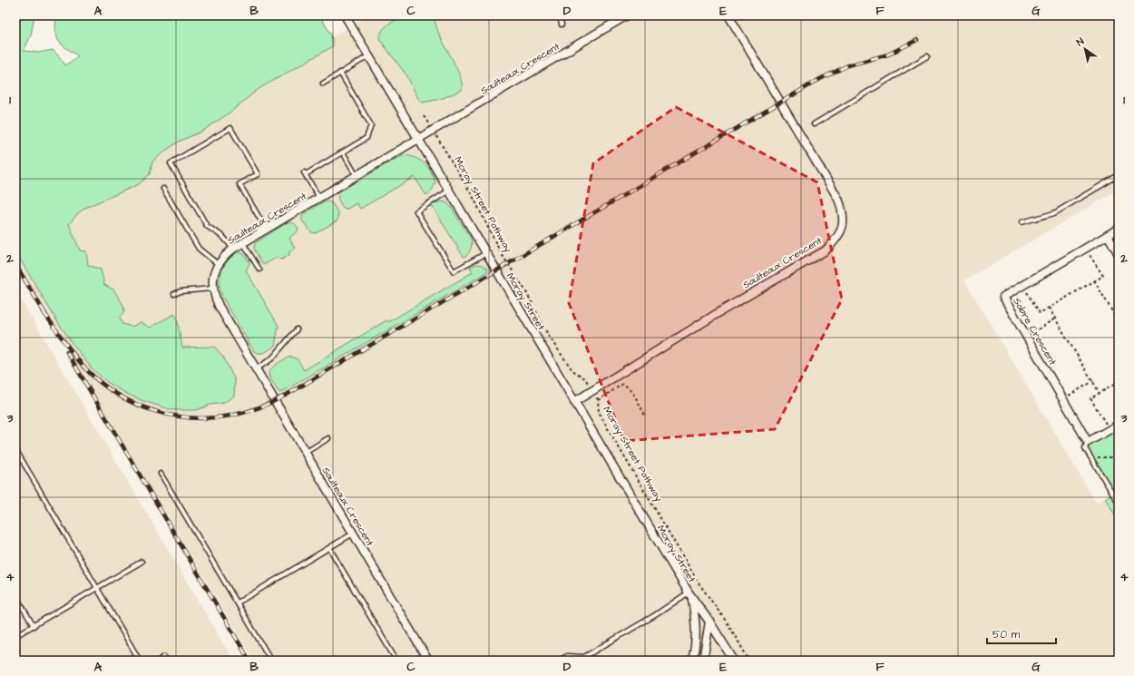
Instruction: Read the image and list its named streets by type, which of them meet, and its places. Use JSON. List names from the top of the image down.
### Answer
{
  "streets": {
    "street": ["Saulteaux Crescent", "Moray Street", "Sabre Crescent"],
    "path": ["Moray Street Pathway"]
  },
  "crossings": [
    ["Saulteaux Crescent", "Moray Street Pathway"],
    ["Saulteaux Crescent", "Moray Street"]
  ],
  "scale_bar": "50 m",
  "north": "top left",
  "grid": {
    "columns": [
      "A",
      "B",
      "C",
      "D",
      "E",
      "F",
      "G"
    ],
    "rows": [
      "1",
      "2",
      "3",
      "4"
    ]
  }
}
